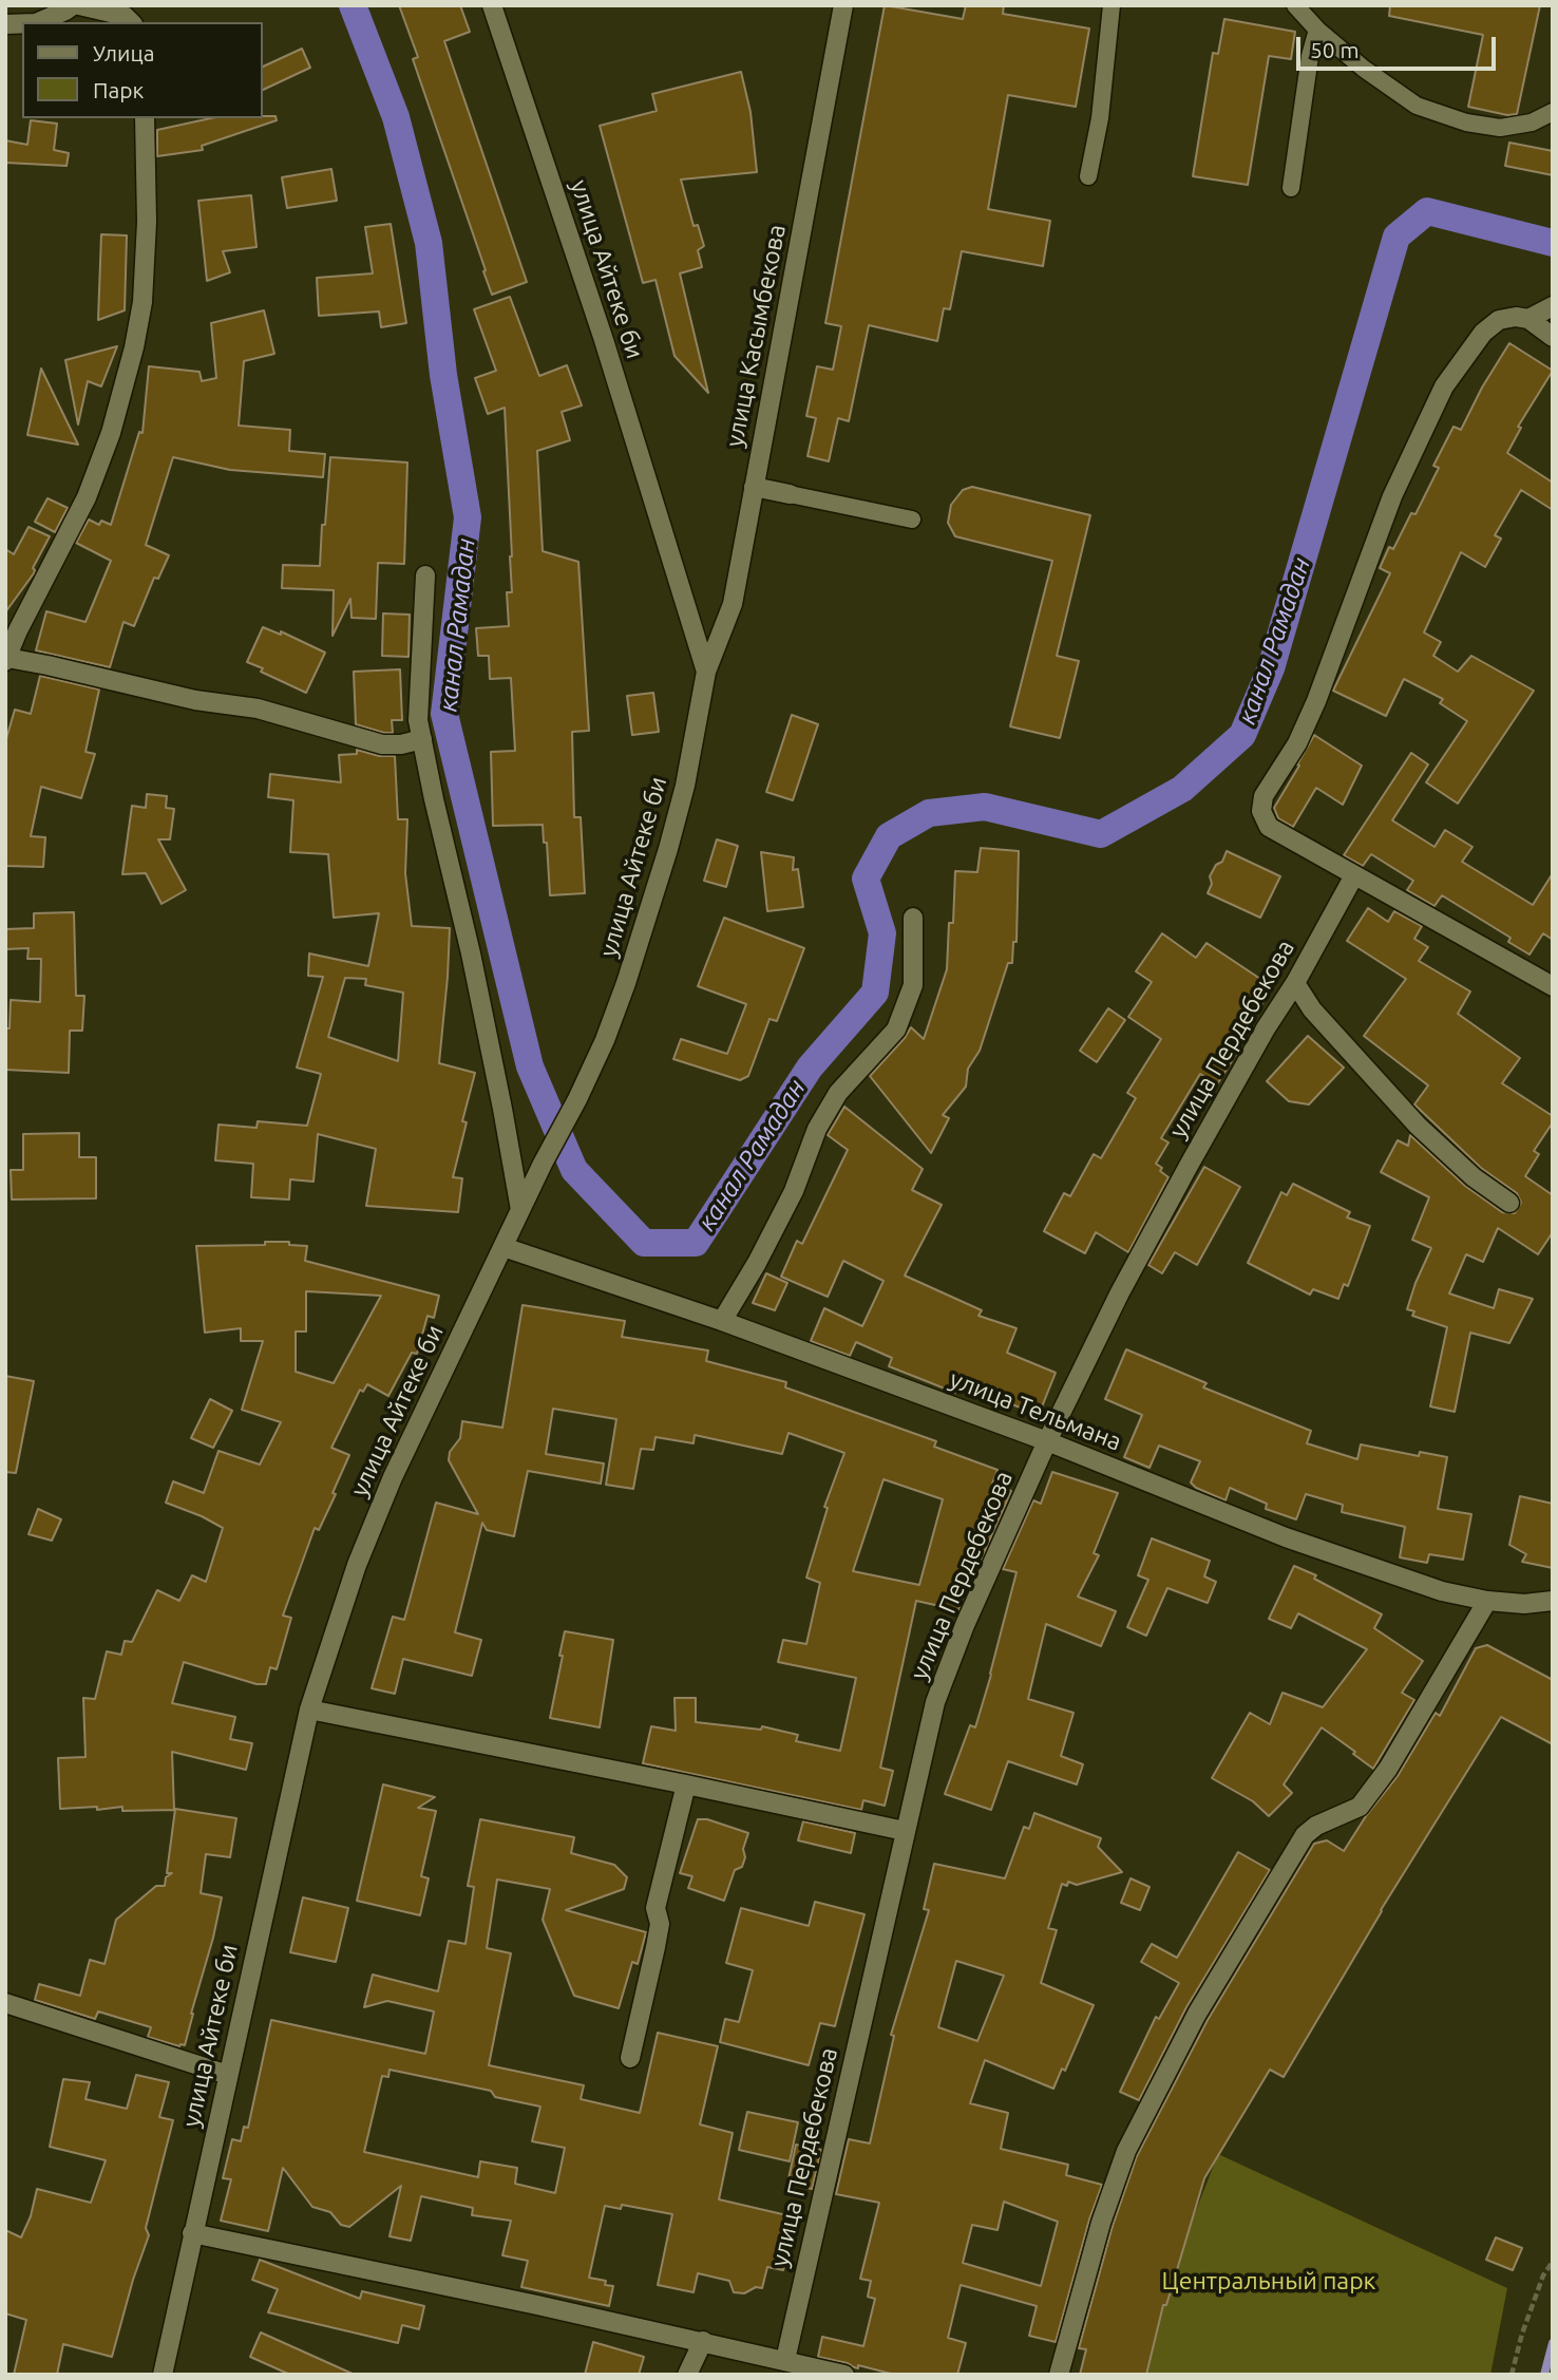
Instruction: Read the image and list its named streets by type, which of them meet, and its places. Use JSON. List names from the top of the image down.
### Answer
{
  "streets": {
    "street": [
      "улица Айтеке би",
      "улица Касымбекова",
      "улица Пердебекова",
      "улица Тельмана"
    ]
  },
  "crossings": [
    ["улица Айтеке би", "улица Касымбекова"],
    ["улица Айтеке би", "улица Тельмана"],
    ["улица Пердебекова", "улица Тельмана"]
  ],
  "water": ["канал Рамадан"],
  "parks": ["Центральный парк"],
  "legend": ["Улица", "Парк"],
  "scale_bar": "50 m"
}
